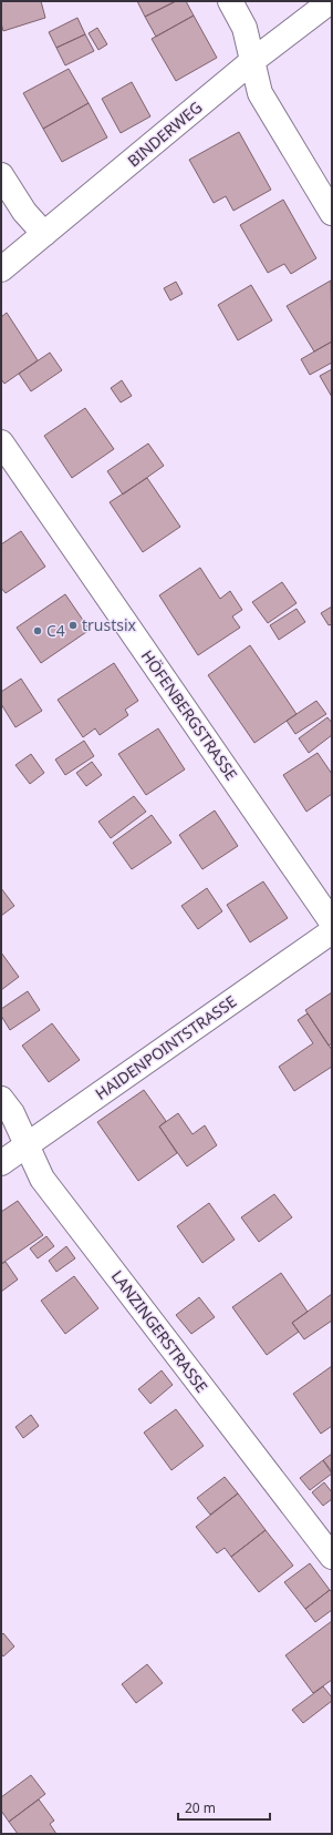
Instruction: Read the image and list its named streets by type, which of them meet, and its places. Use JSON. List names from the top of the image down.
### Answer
{
  "streets": {
    "street": [
      "BINDERWEG",
      "HÖFENBERGSTRASSE",
      "HAIDENPOINTSTRASSE",
      "LANZINGERSTRASSE"
    ]
  },
  "crossings": [
    ["HAIDENPOINTSTRASSE", "LANZINGERSTRASSE"]
  ],
  "places": ["trustsix", "C4"],
  "scale_bar": "20 m"
}
